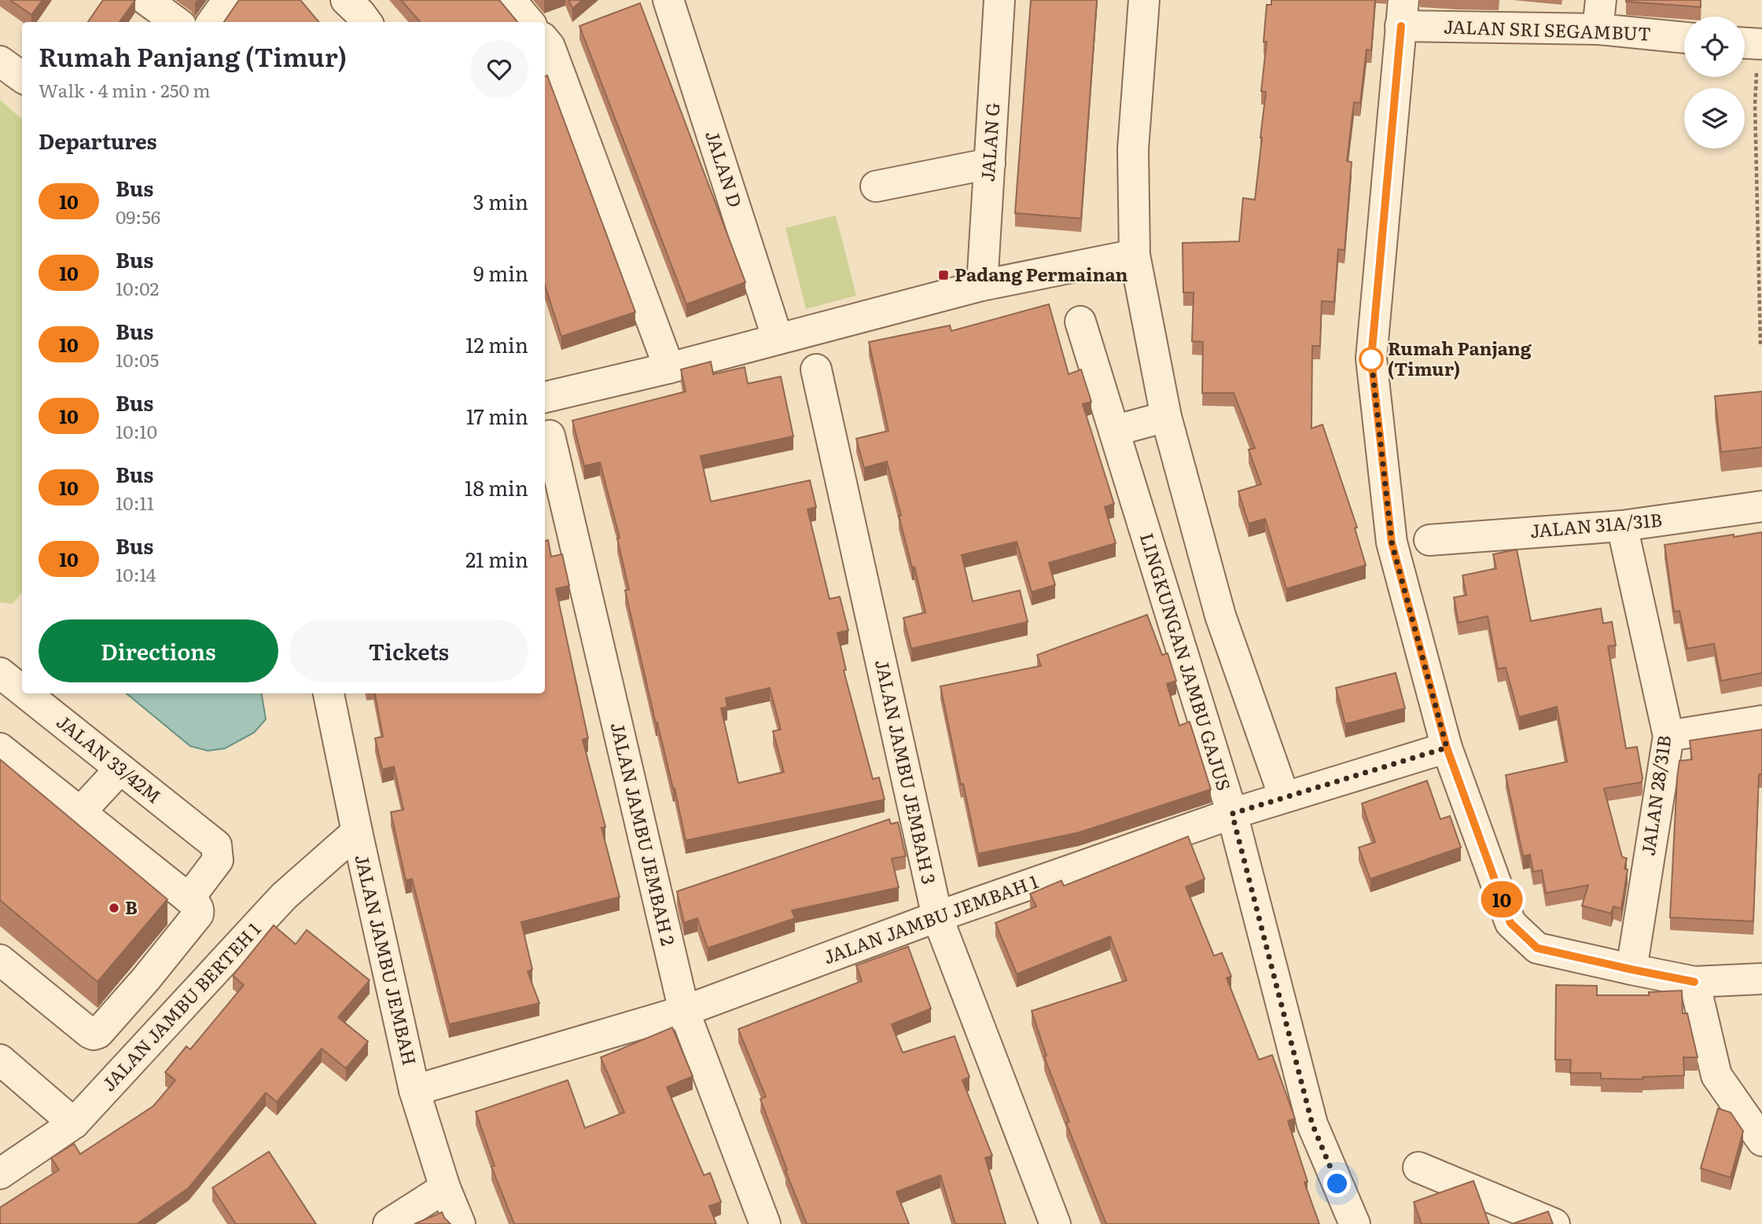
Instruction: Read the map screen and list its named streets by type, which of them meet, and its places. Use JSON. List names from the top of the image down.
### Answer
{
  "streets": {
    "street": [
      "JALAN SRI SEGAMBUT",
      "JALAN G",
      "JALAN D",
      "JALAN 31A/31B",
      "LINGKUNGAN JAMBU GAJUS",
      "JALAN 33/42M",
      "JALAN JAMBU JEMBAH 3",
      "JALAN 28/31B",
      "JALAN JAMBU JEMBAH 2",
      "JALAN JAMBU JEMBAH 1",
      "JALAN JAMBU JEMBAH",
      "JALAN JAMBU BERTEH 1"
    ]
  },
  "crossings": [
    ["JALAN 31A/31B", "JALAN 28/31B"],
    ["LINGKUNGAN JAMBU GAJUS", "JALAN JAMBU JEMBAH 1"],
    ["JALAN JAMBU JEMBAH 3", "JALAN JAMBU JEMBAH 1"],
    ["JALAN JAMBU JEMBAH 2", "JALAN JAMBU JEMBAH 1"],
    ["JALAN JAMBU JEMBAH 1", "JALAN JAMBU JEMBAH"],
    ["JALAN JAMBU JEMBAH", "JALAN JAMBU BERTEH 1"]
  ],
  "places": {
    "transit": ["Padang Permainan"],
    "other": ["Rumah Panjang (Timur)", "B"]
  },
  "lines": ["bus line 10"],
  "page": {
    "on_map": "10",
    "heading": [
      ["Rumah Panjang (Timur)", "Walk · 4 min · 250 m"],
      "Departures"
    ],
    "list": [
      {
        "mark": "10",
        "name": "Bus",
        "note": "09:56",
        "value": "3 min"
      },
      {
        "mark": "10",
        "name": "Bus",
        "note": "10:02",
        "value": "9 min"
      },
      {
        "mark": "10",
        "name": "Bus",
        "note": "10:05",
        "value": "12 min"
      },
      {
        "mark": "10",
        "name": "Bus",
        "note": "10:10",
        "value": "17 min"
      },
      {
        "mark": "10",
        "name": "Bus",
        "note": "10:11",
        "value": "18 min"
      },
      {
        "mark": "10",
        "name": "Bus",
        "note": "10:14",
        "value": "21 min"
      }
    ],
    "buttons": ["Directions", "Tickets"]
  }
}
